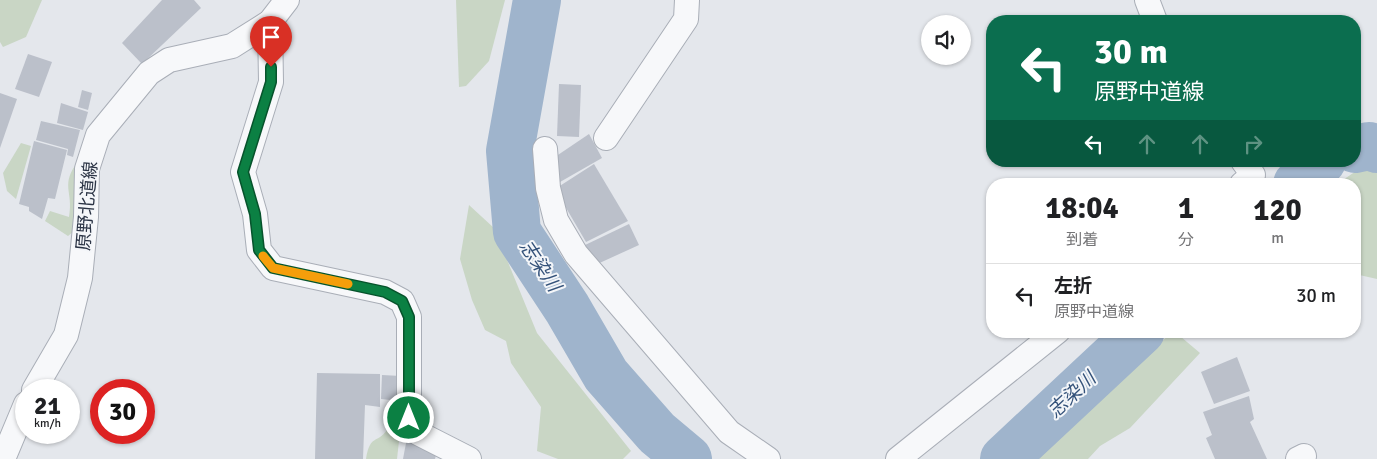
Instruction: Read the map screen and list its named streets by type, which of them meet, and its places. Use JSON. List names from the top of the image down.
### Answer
{
  "streets": {
    "street": ["原野北道線"]
  },
  "water": ["志染川"],
  "page": {
    "turn": ["30 m", "原野中道線"],
    "eta": [
      "18:04",
      "到着",
      "1",
      "分",
      "120",
      "m"
    ],
    "list": [
      {
        "name": "左折",
        "note": "原野中道線",
        "value": "30 m"
      }
    ],
    "speed": "21 km/h",
    "limit": "30"
  }
}
